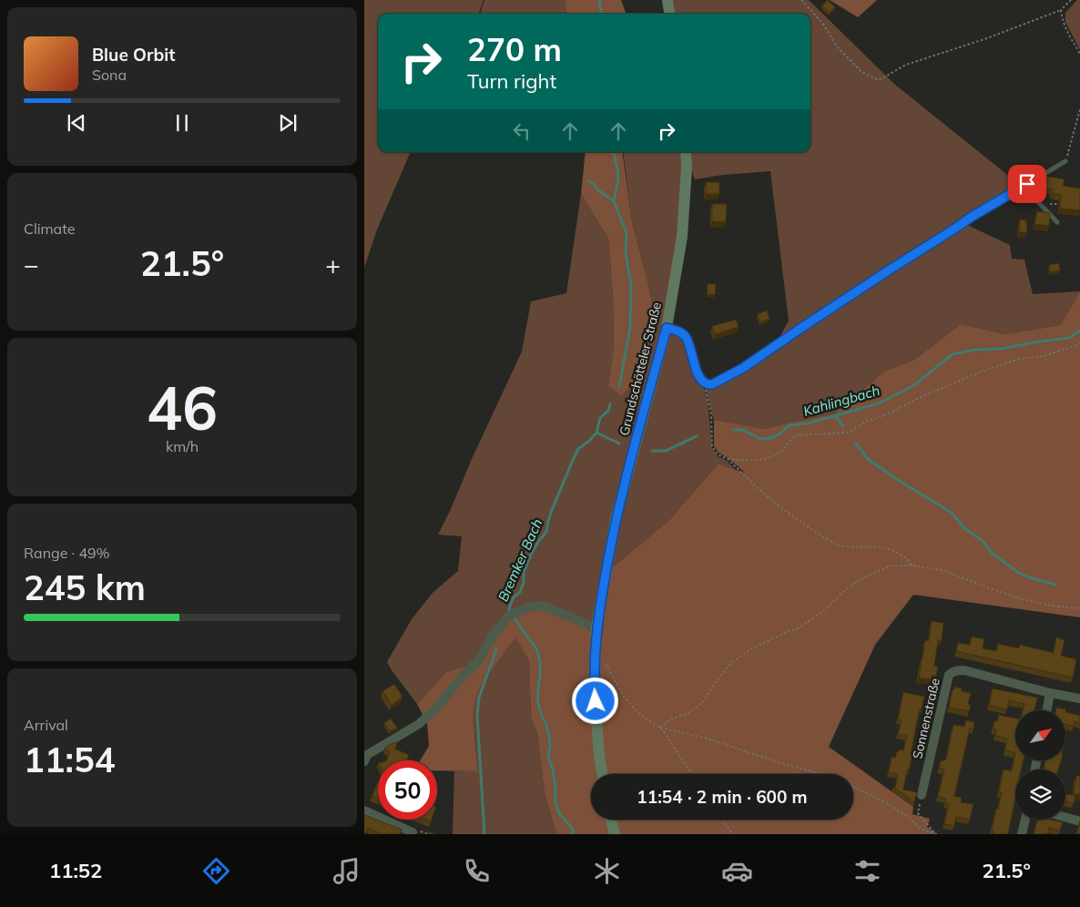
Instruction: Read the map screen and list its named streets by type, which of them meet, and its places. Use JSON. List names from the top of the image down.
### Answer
{
  "streets": {
    "main road": ["Grundschötteler Straße"],
    "street": ["Sonnenstraße"]
  },
  "water": ["Kahlingbach", "Bremker Bach"],
  "north": "top right",
  "page": {
    "turn": ["270 m", "Turn right"],
    "song": ["Blue Orbit", "Sona"],
    "tile": [
      "Climate",
      ["46", "km/h"],
      ["Range · 49%", "245 km"],
      ["Arrival", "11:54"]
    ],
    "heat": ["−", "21.5°", "+"],
    "limit": "50",
    "trip": "11:54 · 2 min · 600 m",
    "tabs": ["11:52", "21.5°"]
  }
}
